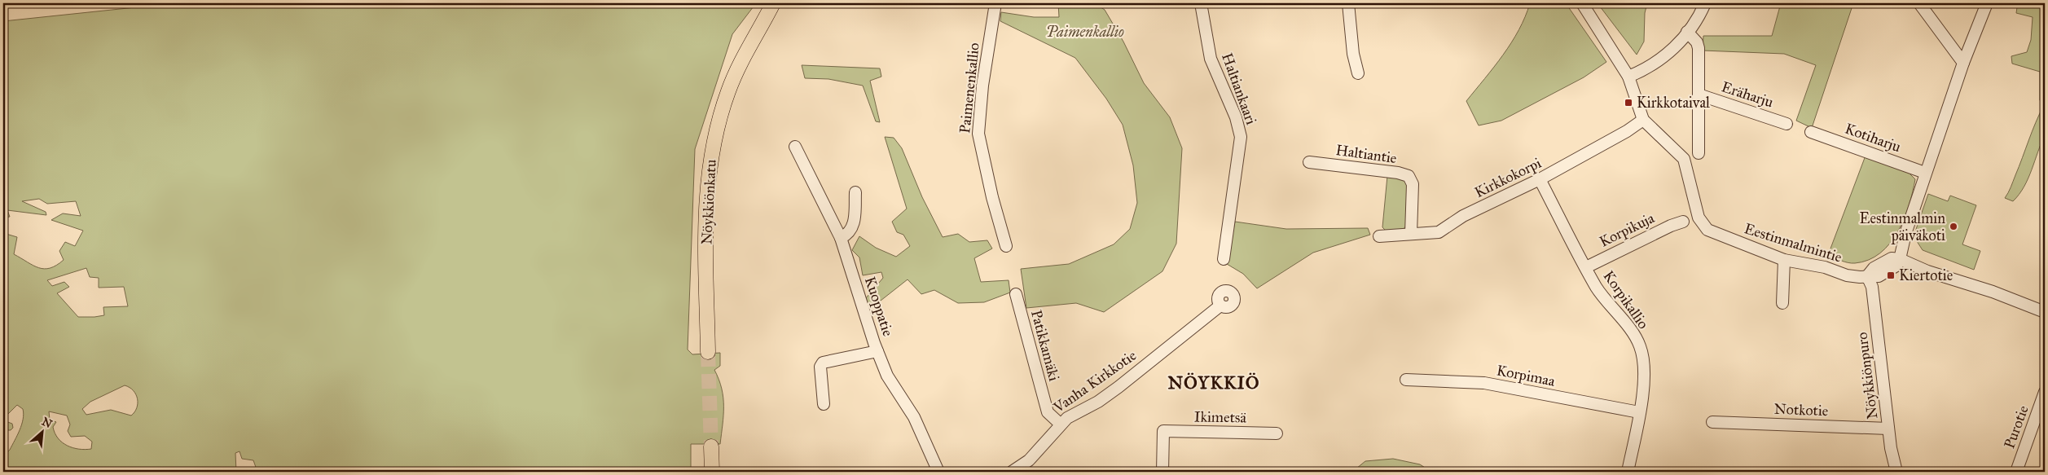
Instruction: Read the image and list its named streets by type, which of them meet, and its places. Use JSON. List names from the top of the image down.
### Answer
{
  "streets": {
    "main road": ["Nöykkiönkatu"],
    "street": [
      "Paimenenkallio",
      "Haltiankaari",
      "Eräharju",
      "Kotiharju",
      "Haltiantie",
      "Kirkkokorpi",
      "Korpikuja",
      "Eestinmalmintie",
      "Korpikallio",
      "Kuoppatie",
      "Patikkamäki",
      "Korpimaa",
      "Nöykkiönpuro",
      "Vanha Kirkkotie",
      "Notkotie",
      "Ikimetsä",
      "Purotie"
    ]
  },
  "crossings": [
    ["Haltiantie", "Kirkkokorpi"],
    ["Kirkkokorpi", "Eestinmalmintie"],
    ["Kirkkokorpi", "Korpikallio"],
    ["Korpikuja", "Korpikallio"],
    ["Eestinmalmintie", "Nöykkiönpuro"],
    ["Korpikallio", "Korpimaa"],
    ["Patikkamäki", "Vanha Kirkkotie"],
    ["Nöykkiönpuro", "Notkotie"]
  ],
  "districts": ["NÖYKKIÖ"],
  "parks": ["Paimenkallio"],
  "places": {
    "transit": ["Kirkkotaival", "Kiertotie"],
    "other": ["Eestinmalmin päiväkoti"]
  },
  "north": "top right"
}
